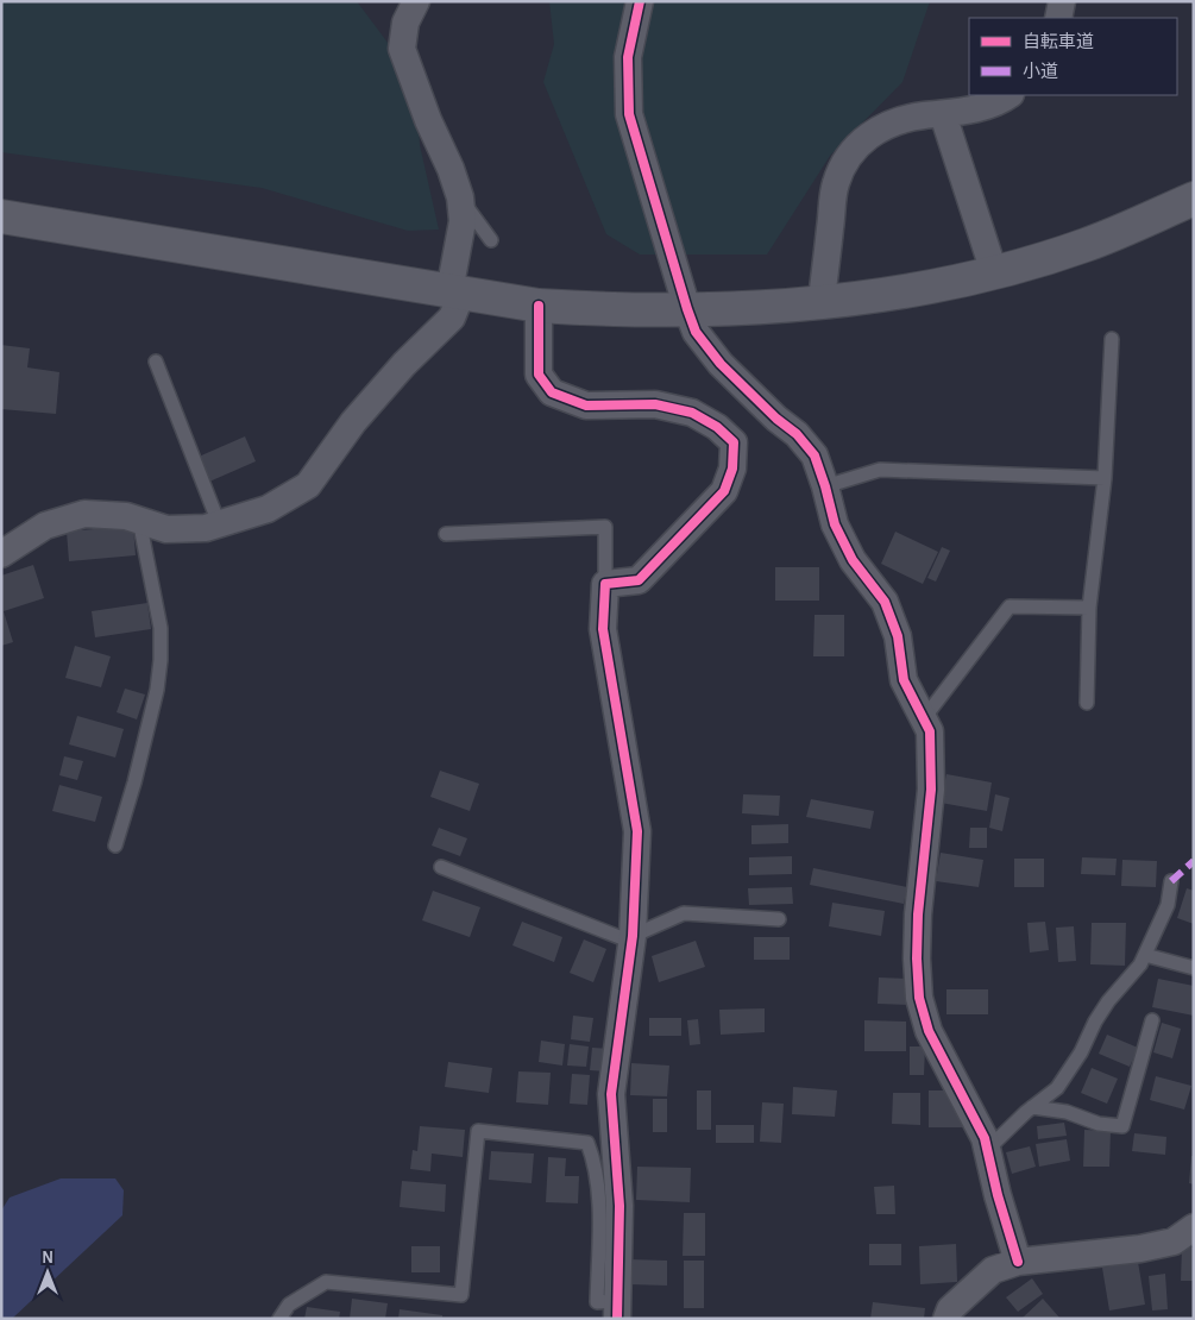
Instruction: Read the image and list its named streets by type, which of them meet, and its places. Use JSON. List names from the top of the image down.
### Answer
{
  "legend": ["自転車道", "小道"],
  "north": "top"
}
